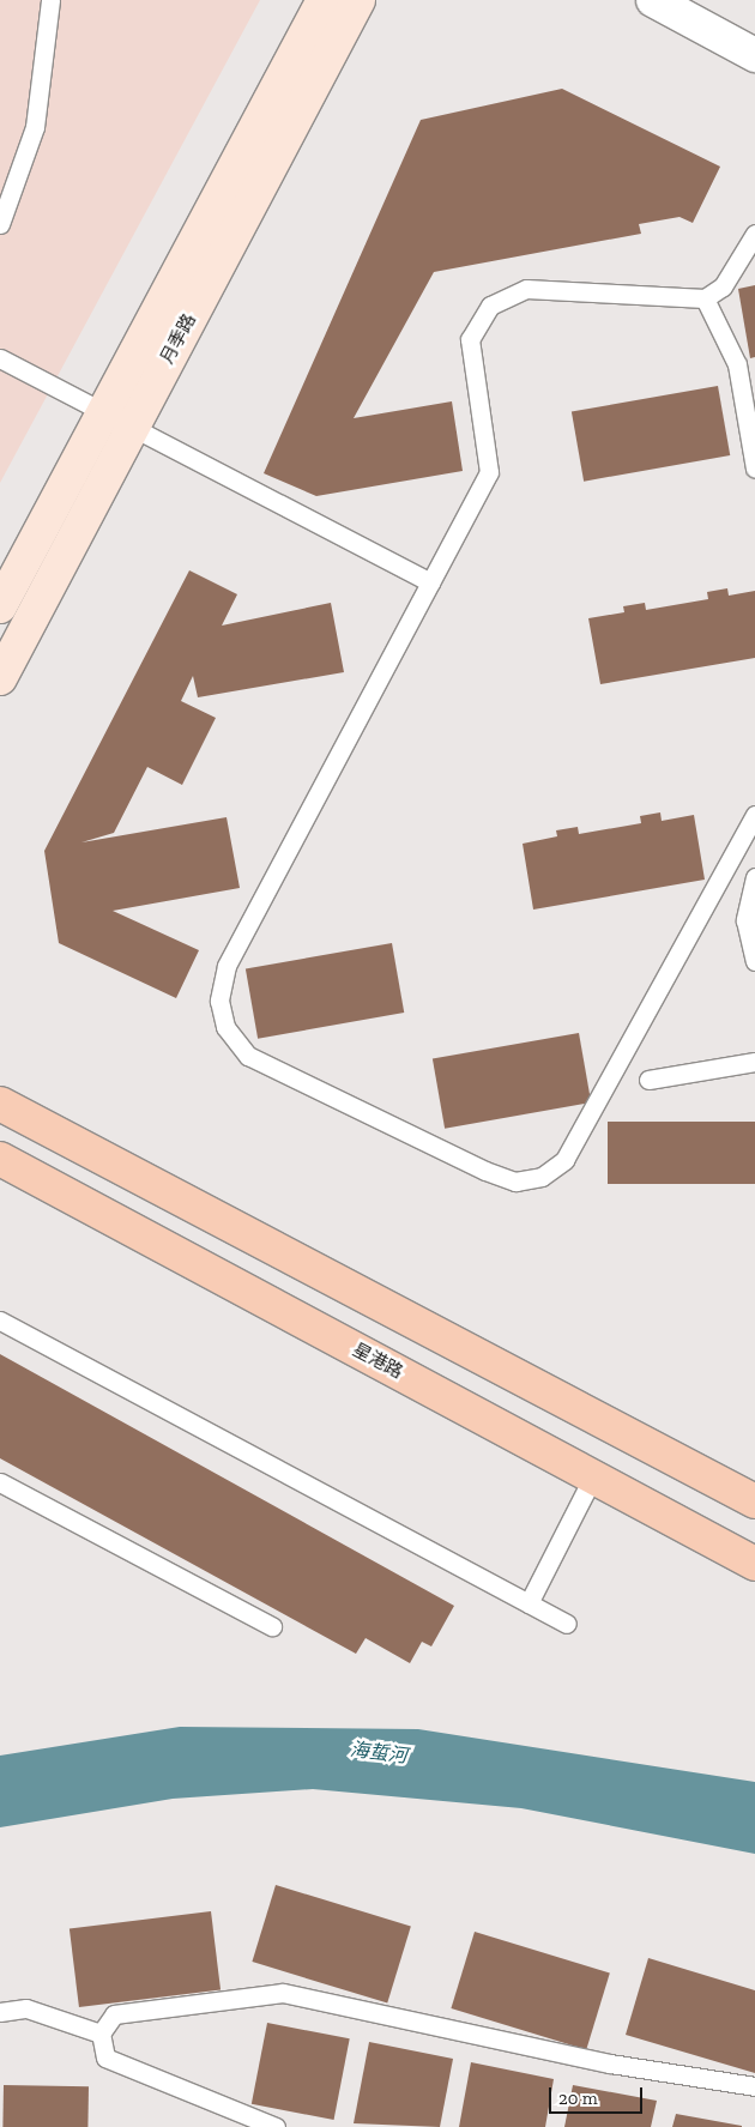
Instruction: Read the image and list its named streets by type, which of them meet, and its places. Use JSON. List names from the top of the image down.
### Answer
{
  "streets": {
    "main road": ["星港路"],
    "street": ["月季路"]
  },
  "water": ["海蜇河"],
  "scale_bar": "20 m"
}
